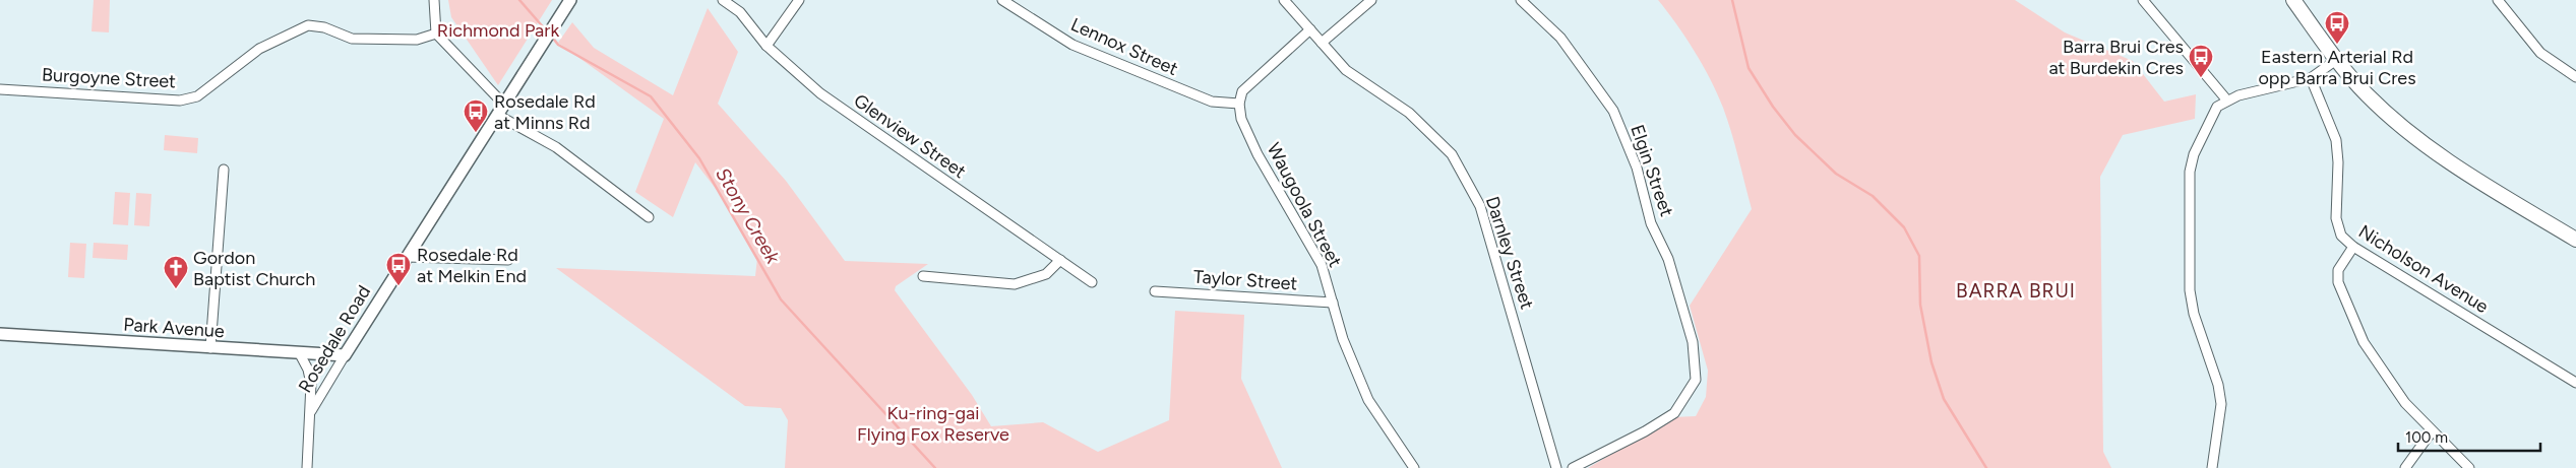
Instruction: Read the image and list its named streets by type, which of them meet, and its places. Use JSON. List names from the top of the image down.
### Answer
{
  "streets": {
    "street": [
      "Lennox Street",
      "Burgoyne Street",
      "Glenview Street",
      "Elgin Street",
      "Waugoola Street",
      "Darnley Street",
      "Nicholson Avenue",
      "Taylor Street",
      "Park Avenue",
      "Rosedale Road"
    ]
  },
  "crossings": [
    ["Lennox Street", "Waugoola Street"],
    ["Waugoola Street", "Taylor Street"],
    ["Park Avenue", "Rosedale Road"]
  ],
  "districts": ["BARRA BRUI"],
  "water": ["Stony Creek"],
  "parks": ["Richmond Park", "Ku-ring-gai Flying Fox Reserve"],
  "places": {
    "bus stop": [
      "Eastern Arterial Rd opp Barra Brui Cres",
      "Barra Brui Cres at Burdekin Cres",
      "Rosedale Rd at Minns Rd",
      "Rosedale Rd at Melkin End"
    ],
    "church": ["Gordon Baptist Church"]
  },
  "scale_bar": "100 m"
}
